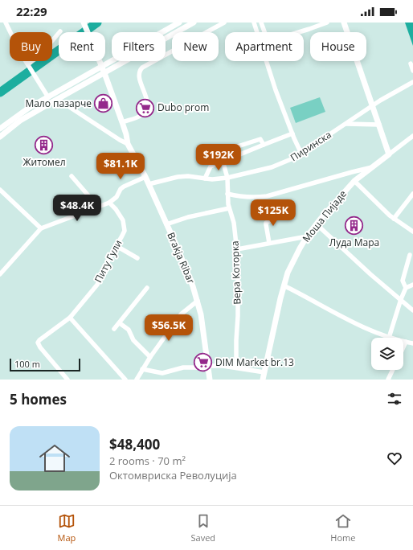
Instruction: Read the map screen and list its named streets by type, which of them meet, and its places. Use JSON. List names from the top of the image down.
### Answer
{
  "streets": {
    "street": [
      "Пиринска",
      "Моша Пијаде",
      "Brakja Ribar",
      "Питу Гули",
      "Вера Которка"
    ]
  },
  "crossings": [
    ["Пиринска", "Brakja Ribar"],
    ["Пиринска", "Вера Которка"]
  ],
  "places": {
    "shop": ["Мало пазарче"],
    "supermarket": ["Dubo prom", "DIM Market br.13"],
    "building": ["Житомел", "Луда Мара"]
  },
  "scale_bar": "100 m",
  "page": {
    "status": "22:29",
    "chip": [
      "Buy",
      "Rent",
      "Filters",
      "New",
      "Apartment",
      "House"
    ],
    "price": [
      "$192K",
      "$81.1K",
      "$48.4K",
      "$125K",
      "$56.5K"
    ],
    "scale": "100 m",
    "heading": "5 homes",
    "list": [
      {
        "name": "$48,400",
        "note": "2 rooms · 70 m² · Октомвриска Револуција"
      }
    ],
    "tabs": ["Map", "Saved", "Home"]
  }
}
